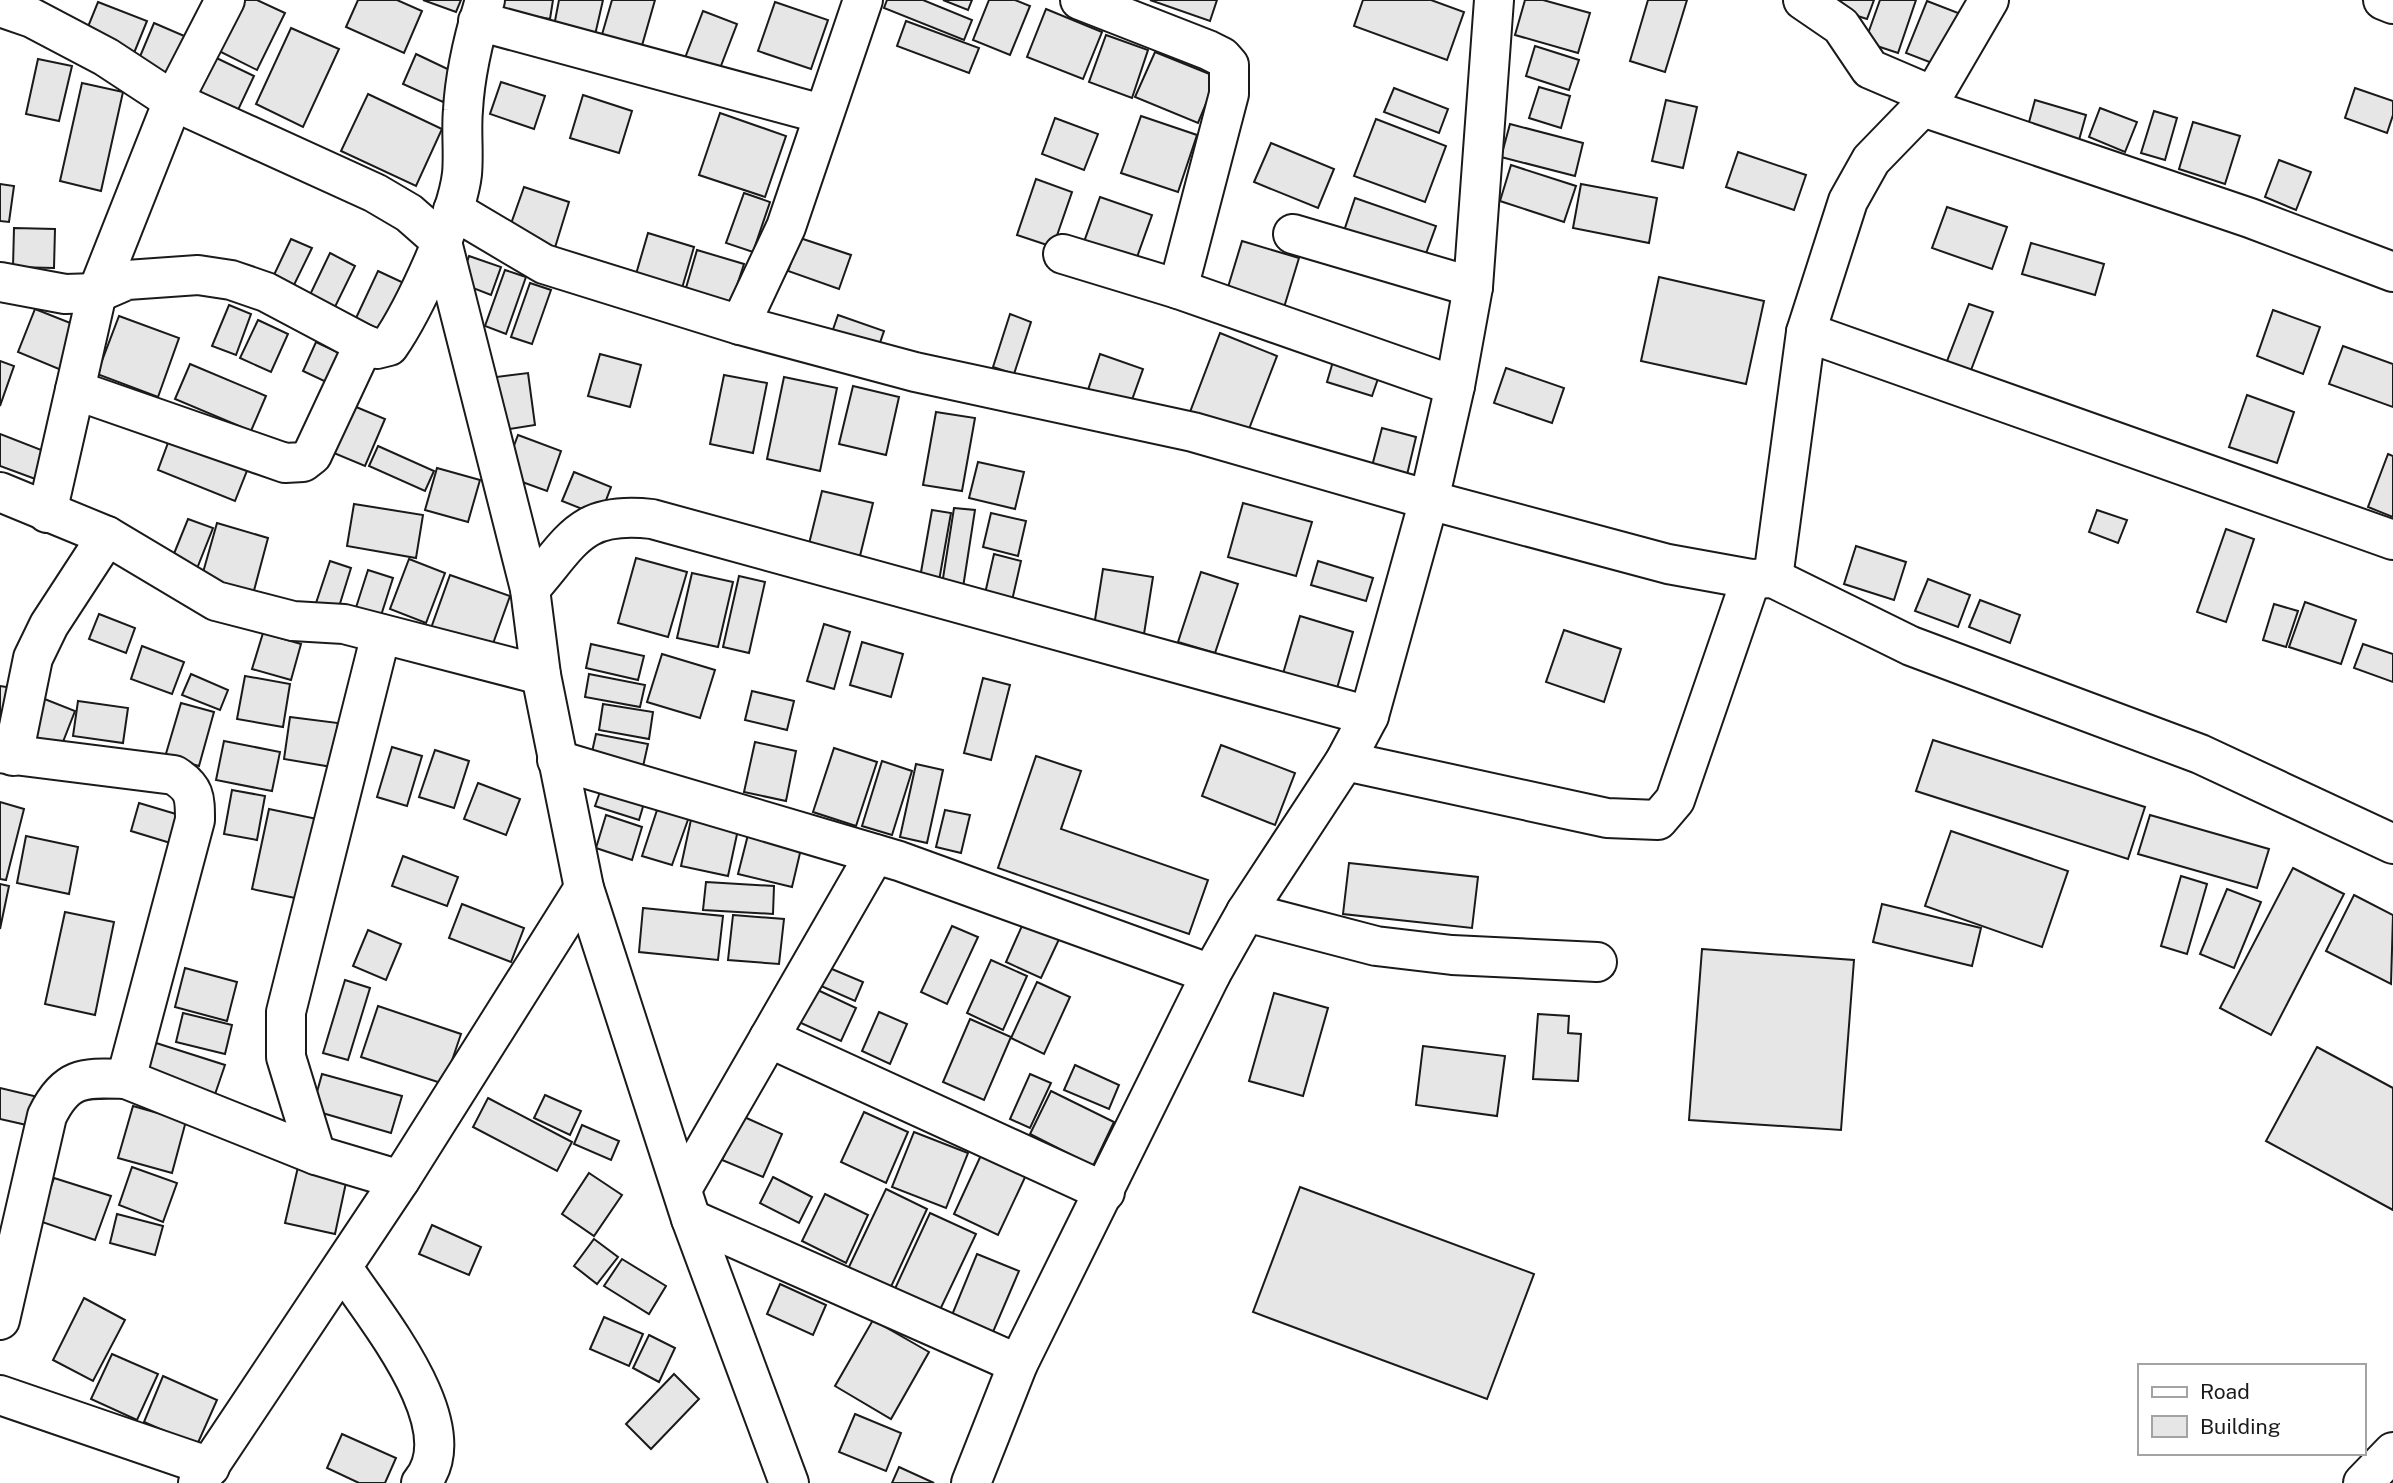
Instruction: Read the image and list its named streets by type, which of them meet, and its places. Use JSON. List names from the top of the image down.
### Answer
{
  "legend": ["Road", "Building"]
}
